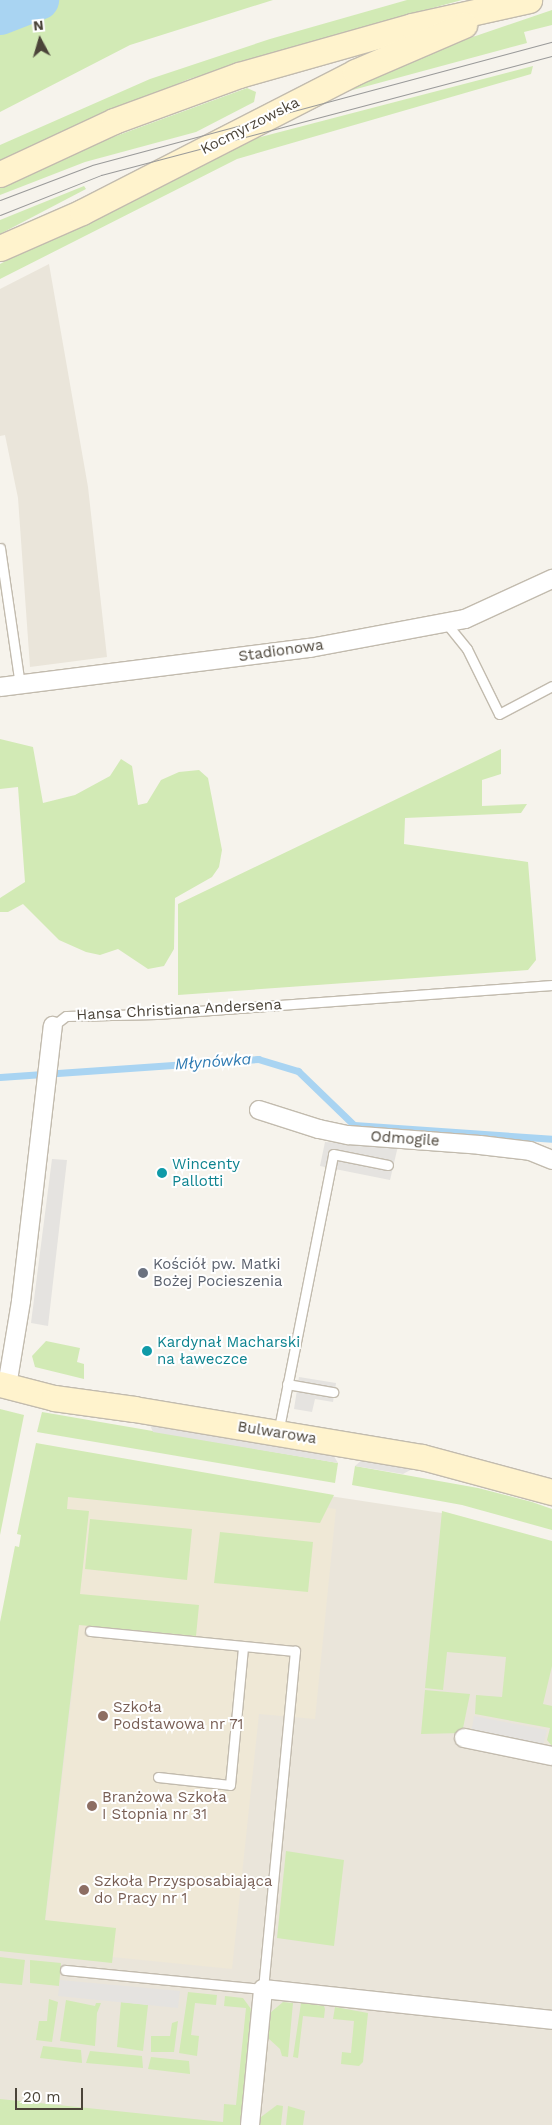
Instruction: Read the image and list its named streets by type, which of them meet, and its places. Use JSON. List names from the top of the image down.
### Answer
{
  "streets": {
    "main road": ["Kocmyrzowska", "Bulwarowa"],
    "street": ["Stadionowa", "Hansa Christiana Andersena", "Odmogile"]
  },
  "crossings": [
    ["Hansa Christiana Andersena", "Bulwarowa"]
  ],
  "water": ["Młynówka"],
  "places": [
    "Wincenty Pallotti",
    "Kościół pw. Matki Bożej Pocieszenia",
    "Kardynał Macharski na ławeczce",
    "Szkoła Podstawowa nr 71",
    "Branżowa Szkoła I Stopnia nr 31",
    "Szkoła Przysposabiająca do Pracy nr 1"
  ],
  "scale_bar": "20 m",
  "north": "top"
}
